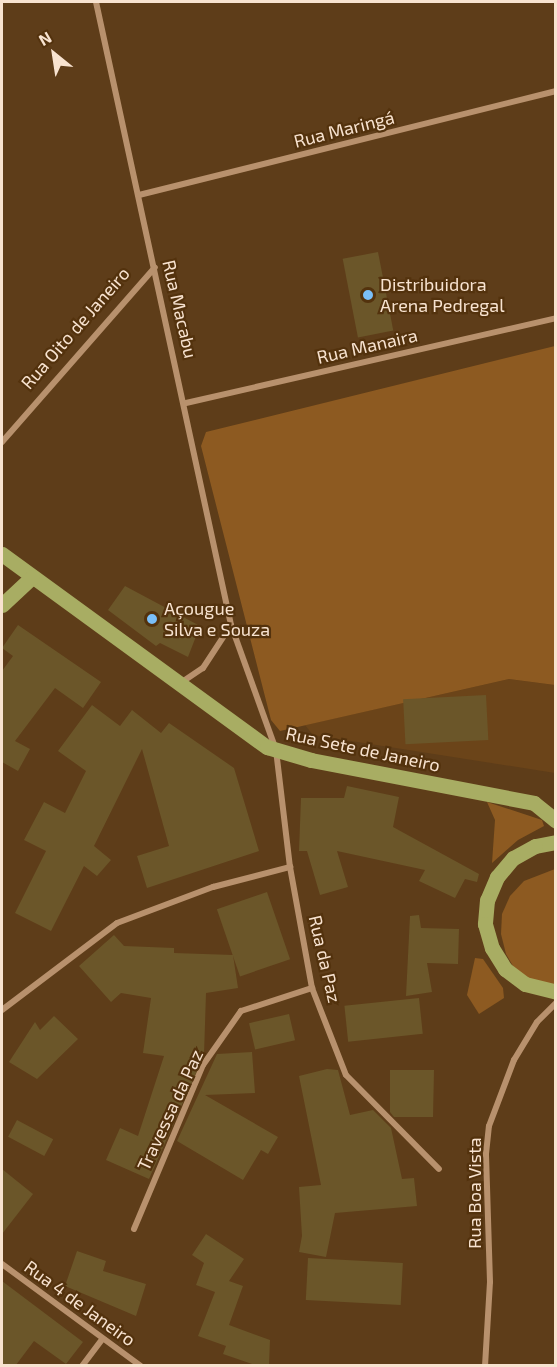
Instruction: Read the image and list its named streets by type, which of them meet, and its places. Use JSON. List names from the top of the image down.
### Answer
{
  "streets": {
    "main road": ["Rua Sete de Janeiro"],
    "street": [
      "Rua Maringá",
      "Rua Macabu",
      "Rua Oito de Janeiro",
      "Rua Manaira",
      "Rua da Paz",
      "Travessa da Paz",
      "Rua Boa Vista",
      "Rua 4 de Janeiro"
    ]
  },
  "crossings": [
    ["Rua Maringá", "Rua Macabu"],
    ["Rua Macabu", "Rua Oito de Janeiro"],
    ["Rua Macabu", "Rua Manaira"],
    ["Rua Macabu", "Rua Sete de Janeiro"],
    ["Rua Macabu", "Rua da Paz"],
    ["Rua Sete de Janeiro", "Rua da Paz"],
    ["Rua da Paz", "Travessa da Paz"]
  ],
  "places": ["Distribuidora Arena Pedregal", "Açougue Silva e Souza"],
  "north": "top left"
}
